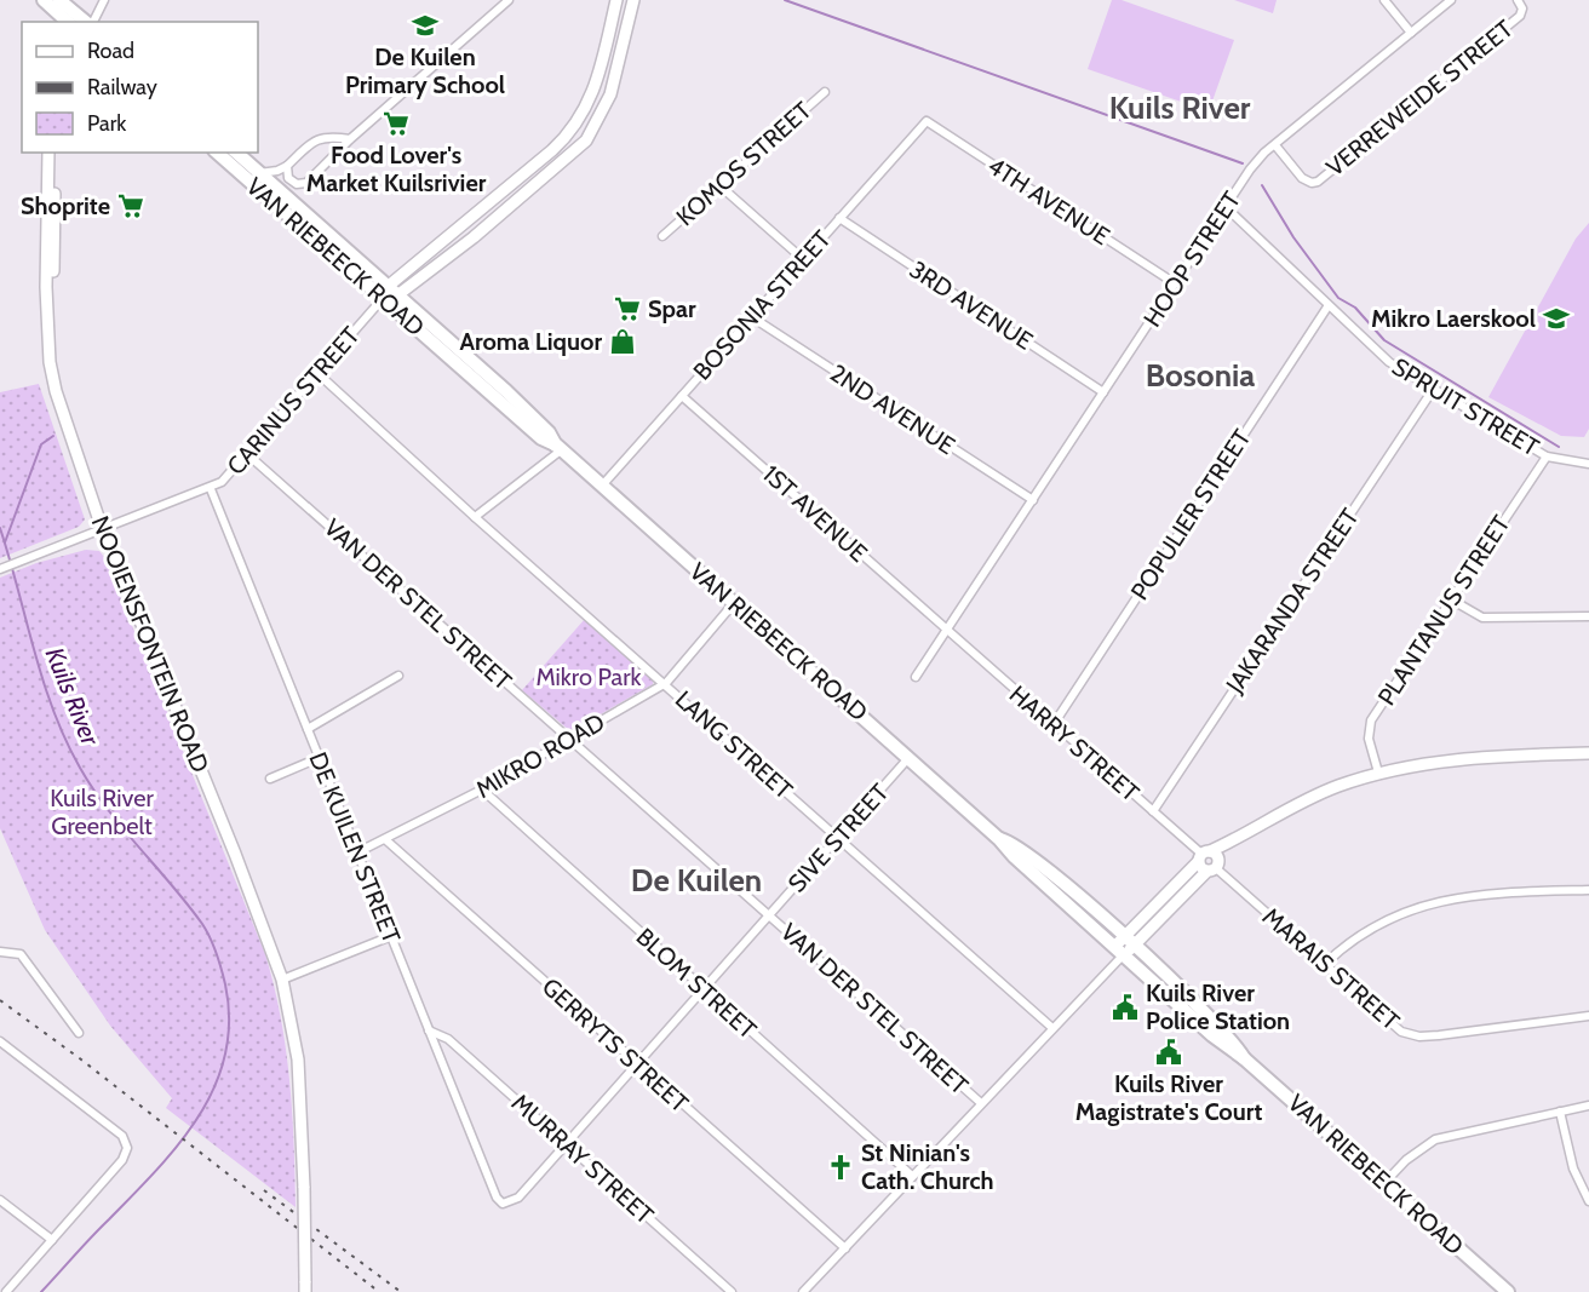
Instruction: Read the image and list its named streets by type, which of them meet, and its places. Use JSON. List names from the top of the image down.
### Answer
{
  "streets": {
    "main road": ["VAN RIEBEECK ROAD"],
    "street": [
      "VERREWEIDE STREET",
      "KOMOS STREET",
      "4TH AVENUE",
      "HOOP STREET",
      "BOSONIA STREET",
      "3RD AVENUE",
      "CARINUS STREET",
      "SPRUIT STREET",
      "2ND AVENUE",
      "1ST AVENUE",
      "POPULIER STREET",
      "JAKARANDA STREET",
      "VAN DER STEL STREET",
      "PLANTANUS STREET",
      "NOOIENSFONTEIN ROAD",
      "HARRY STREET",
      "LANG STREET",
      "MIKRO ROAD",
      "SIVE STREET",
      "DE KUILEN STREET",
      "MARAIS STREET",
      "BLOM STREET",
      "GERRYTS STREET",
      "MURRAY STREET"
    ]
  },
  "crossings": [
    ["VERREWEIDE STREET", "HOOP STREET"],
    ["4TH AVENUE", "HOOP STREET"],
    ["4TH AVENUE", "BOSONIA STREET"],
    ["VAN RIEBEECK ROAD", "BOSONIA STREET"],
    ["VAN RIEBEECK ROAD", "CARINUS STREET"],
    ["VAN RIEBEECK ROAD", "MIKRO ROAD"],
    ["VAN RIEBEECK ROAD", "SIVE STREET"],
    ["HOOP STREET", "3RD AVENUE"],
    ["HOOP STREET", "SPRUIT STREET"],
    ["HOOP STREET", "2ND AVENUE"],
    ["HOOP STREET", "1ST AVENUE"],
    ["HOOP STREET", "HARRY STREET"],
    ["BOSONIA STREET", "3RD AVENUE"],
    ["BOSONIA STREET", "2ND AVENUE"],
    ["BOSONIA STREET", "1ST AVENUE"],
    ["CARINUS STREET", "VAN DER STEL STREET"],
    ["CARINUS STREET", "NOOIENSFONTEIN ROAD"],
    ["CARINUS STREET", "LANG STREET"],
    ["CARINUS STREET", "DE KUILEN STREET"],
    ["SPRUIT STREET", "POPULIER STREET"],
    ["SPRUIT STREET", "JAKARANDA STREET"],
    ["SPRUIT STREET", "PLANTANUS STREET"],
    ["1ST AVENUE", "HARRY STREET"],
    ["POPULIER STREET", "HARRY STREET"],
    ["JAKARANDA STREET", "HARRY STREET"],
    ["VAN DER STEL STREET", "MIKRO ROAD"],
    ["VAN DER STEL STREET", "SIVE STREET"],
    ["HARRY STREET", "MARAIS STREET"],
    ["LANG STREET", "MIKRO ROAD"],
    ["LANG STREET", "SIVE STREET"],
    ["MIKRO ROAD", "DE KUILEN STREET"],
    ["MIKRO ROAD", "BLOM STREET"],
    ["MIKRO ROAD", "GERRYTS STREET"],
    ["SIVE STREET", "DE KUILEN STREET"],
    ["SIVE STREET", "BLOM STREET"],
    ["SIVE STREET", "GERRYTS STREET"],
    ["SIVE STREET", "MURRAY STREET"],
    ["DE KUILEN STREET", "MURRAY STREET"]
  ],
  "districts": ["Kuils River", "Bosonia", "De Kuilen"],
  "water": ["Kuils River"],
  "parks": ["Mikro Park", "Kuils River Greenbelt"],
  "places": {
    "school or university": ["De Kuilen Primary School", "Mikro Laerskool"],
    "supermarket": ["Food Lover's Market Kuilsrivier", "Shoprite", "Spar"],
    "shop": ["Aroma Liquor"],
    "public building": ["Kuils River Police Station", "Kuils River Magistrate's Court"],
    "church": ["St Ninian's Cath. Church"]
  },
  "legend": ["Road", "Railway", "Park"]
}
